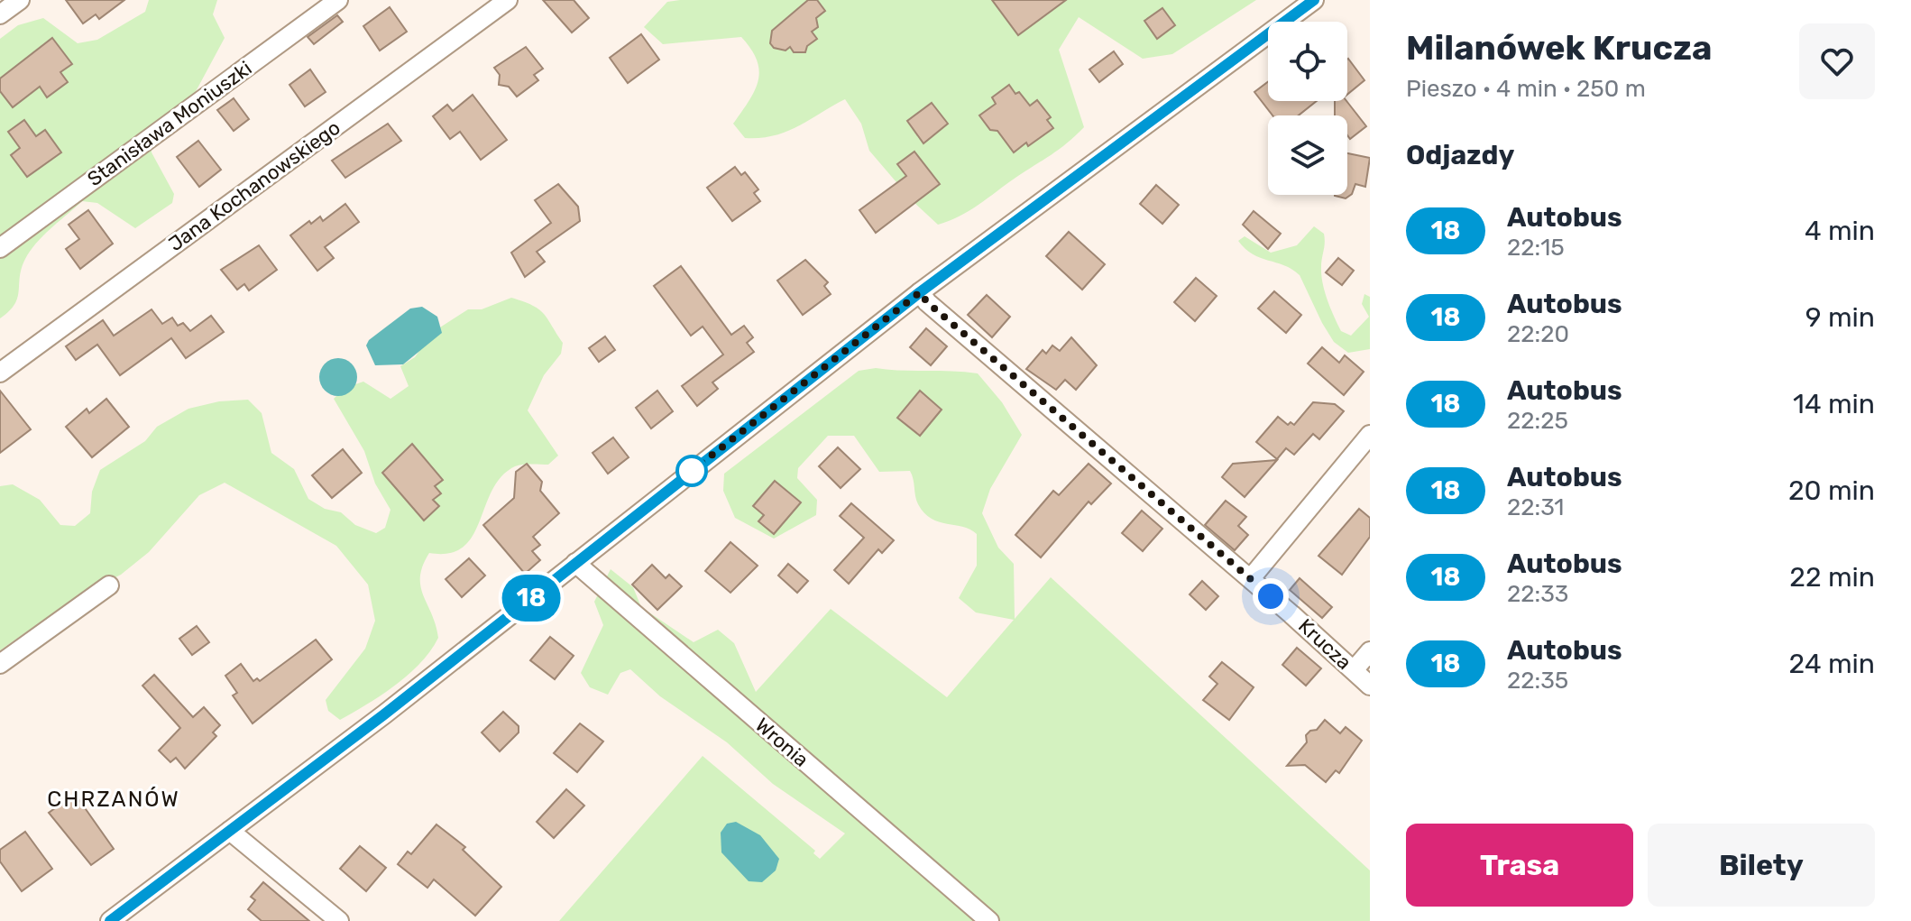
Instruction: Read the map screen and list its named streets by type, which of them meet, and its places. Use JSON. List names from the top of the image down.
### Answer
{
  "streets": {
    "street": [
      "Stanisława Moniuszki",
      "Jana Kochanowskiego",
      "Krucza",
      "Wronia"
    ]
  },
  "districts": ["CHRZANÓW"],
  "lines": ["bus line 18"],
  "page": {
    "on_map": "18",
    "heading": [
      ["Milanówek Krucza", "Pieszo · 4 min · 250 m"],
      "Odjazdy"
    ],
    "list": [
      {
        "mark": "18",
        "name": "Autobus",
        "note": "22:15",
        "value": "4 min"
      },
      {
        "mark": "18",
        "name": "Autobus",
        "note": "22:20",
        "value": "9 min"
      },
      {
        "mark": "18",
        "name": "Autobus",
        "note": "22:25",
        "value": "14 min"
      },
      {
        "mark": "18",
        "name": "Autobus",
        "note": "22:31",
        "value": "20 min"
      },
      {
        "mark": "18",
        "name": "Autobus",
        "note": "22:33",
        "value": "22 min"
      },
      {
        "mark": "18",
        "name": "Autobus",
        "note": "22:35",
        "value": "24 min"
      }
    ],
    "buttons": ["Trasa", "Bilety"]
  }
}
